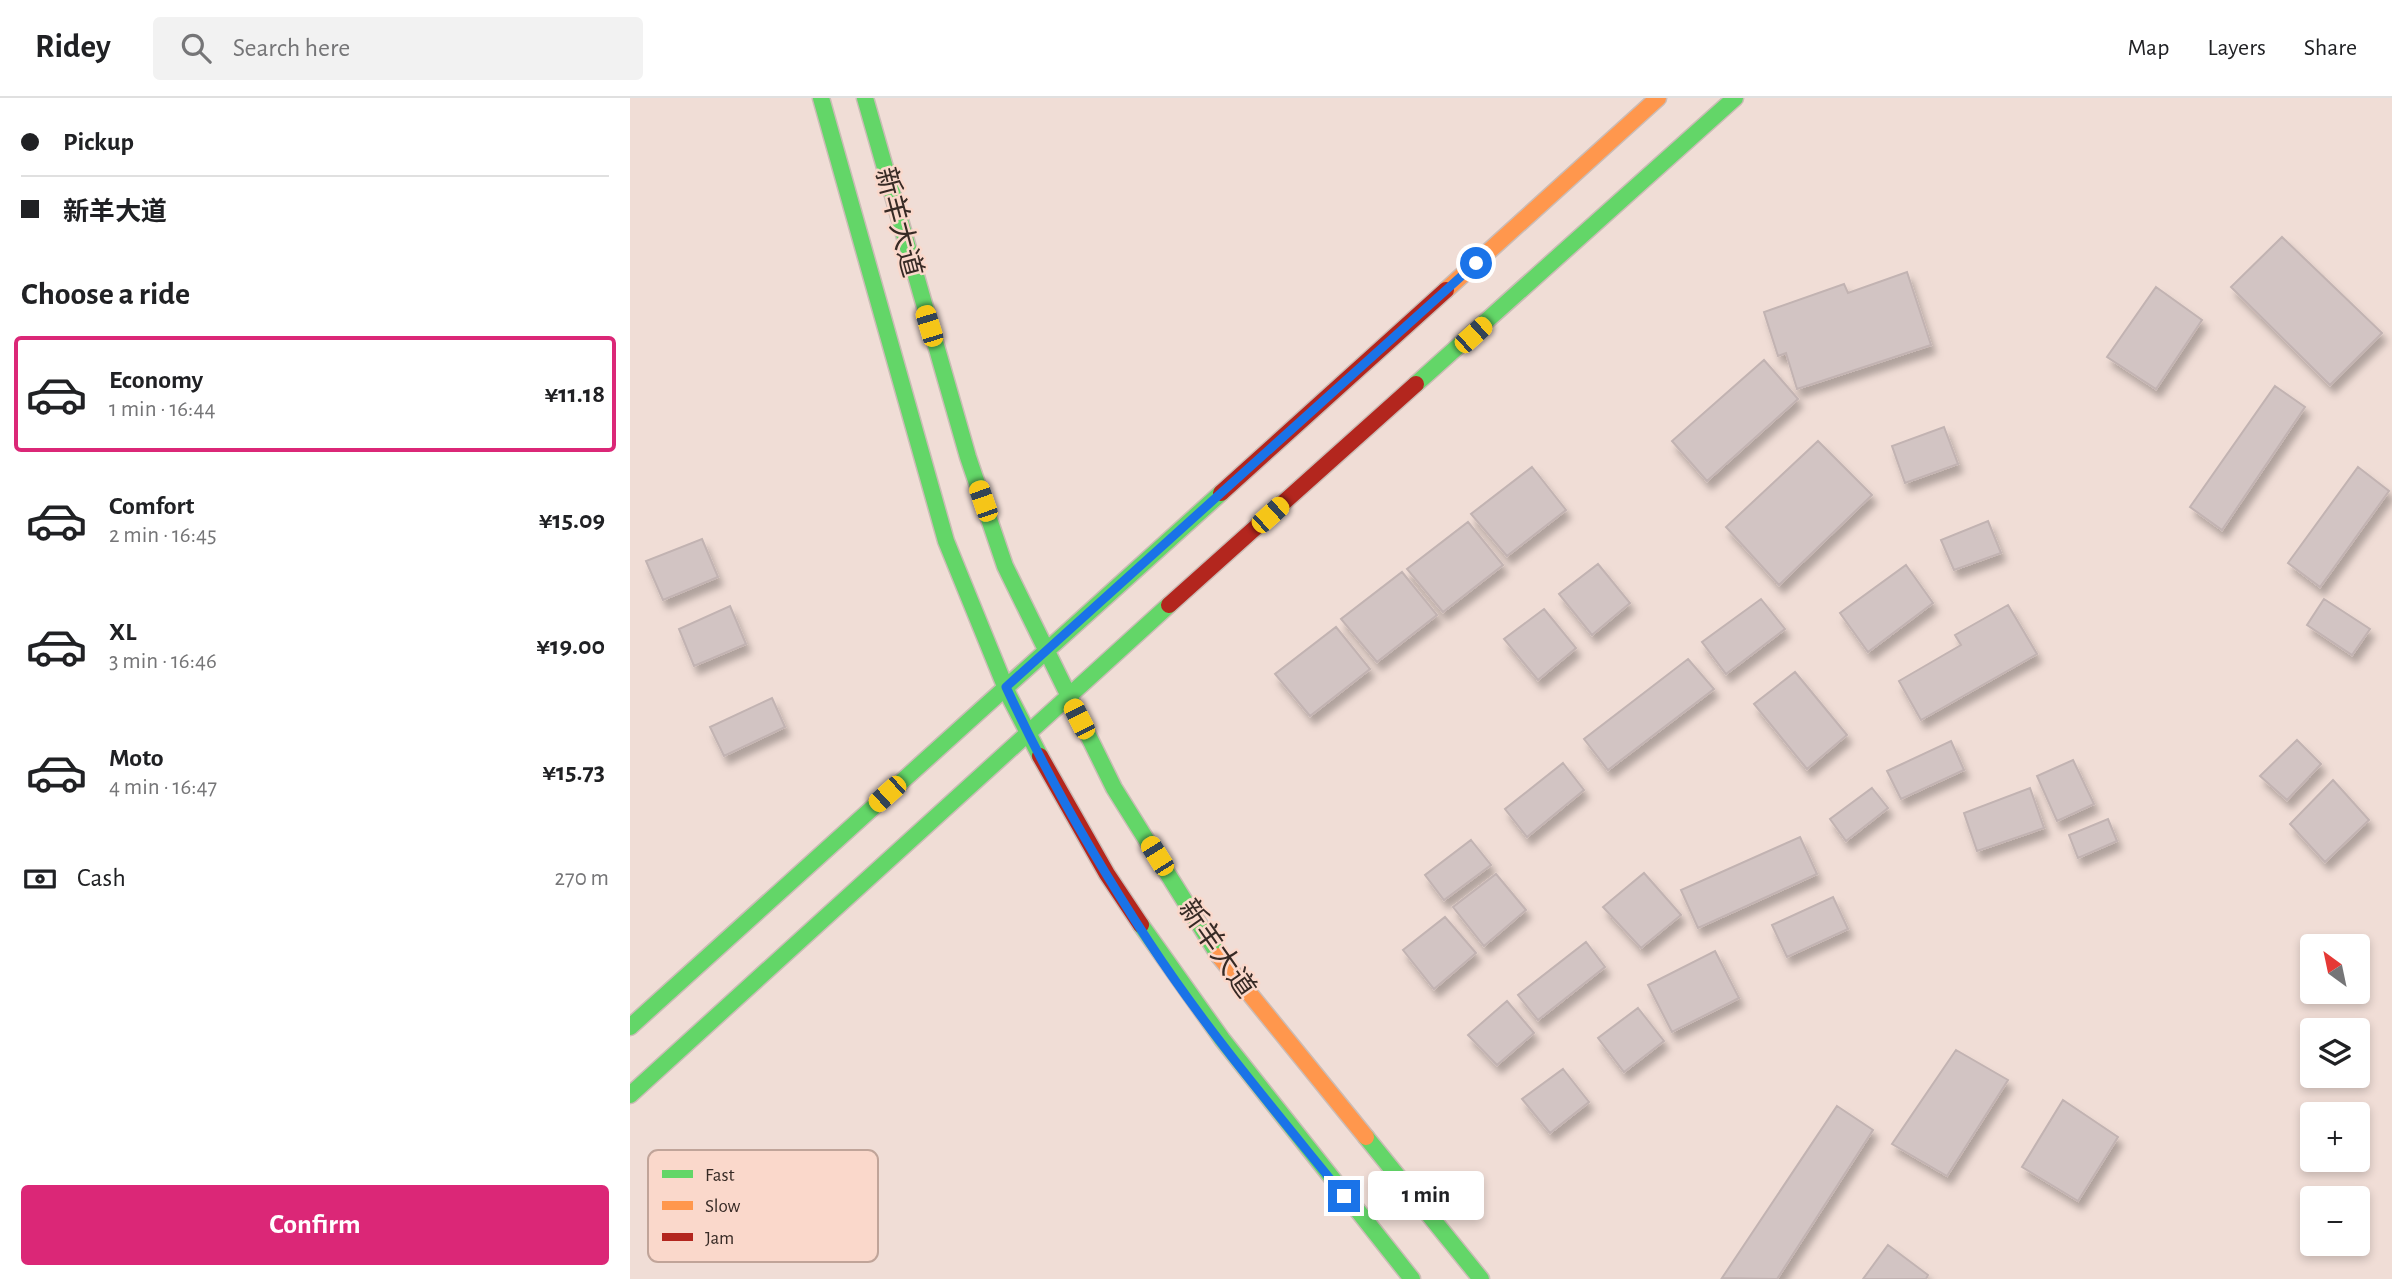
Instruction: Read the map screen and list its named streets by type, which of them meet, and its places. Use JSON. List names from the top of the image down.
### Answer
{
  "streets": {
    "main road": ["新羊大道"]
  },
  "legend": ["Fast", "Slow", "Jam"],
  "north": "top left",
  "page": {
    "header": "Ridey",
    "search": "Search here",
    "nav": ["Map", "Layers", "Share"],
    "banner": ["Pickup", "新羊大道"],
    "heading": "Choose a ride",
    "list": [
      {
        "name": "Economy",
        "note": "1 min · 16:44",
        "value": "¥11.18"
      },
      {
        "name": "Comfort",
        "note": "2 min · 16:45",
        "value": "¥15.09"
      },
      {
        "name": "XL",
        "note": "3 min · 16:46",
        "value": "¥19.00"
      },
      {
        "name": "Moto",
        "note": "4 min · 16:47",
        "value": "¥15.73"
      }
    ],
    "pay": ["Cash", "270 m"],
    "map_buttons": ["+", "−"],
    "buttons": "Confirm",
    "bubble": "1 min"
  }
}
